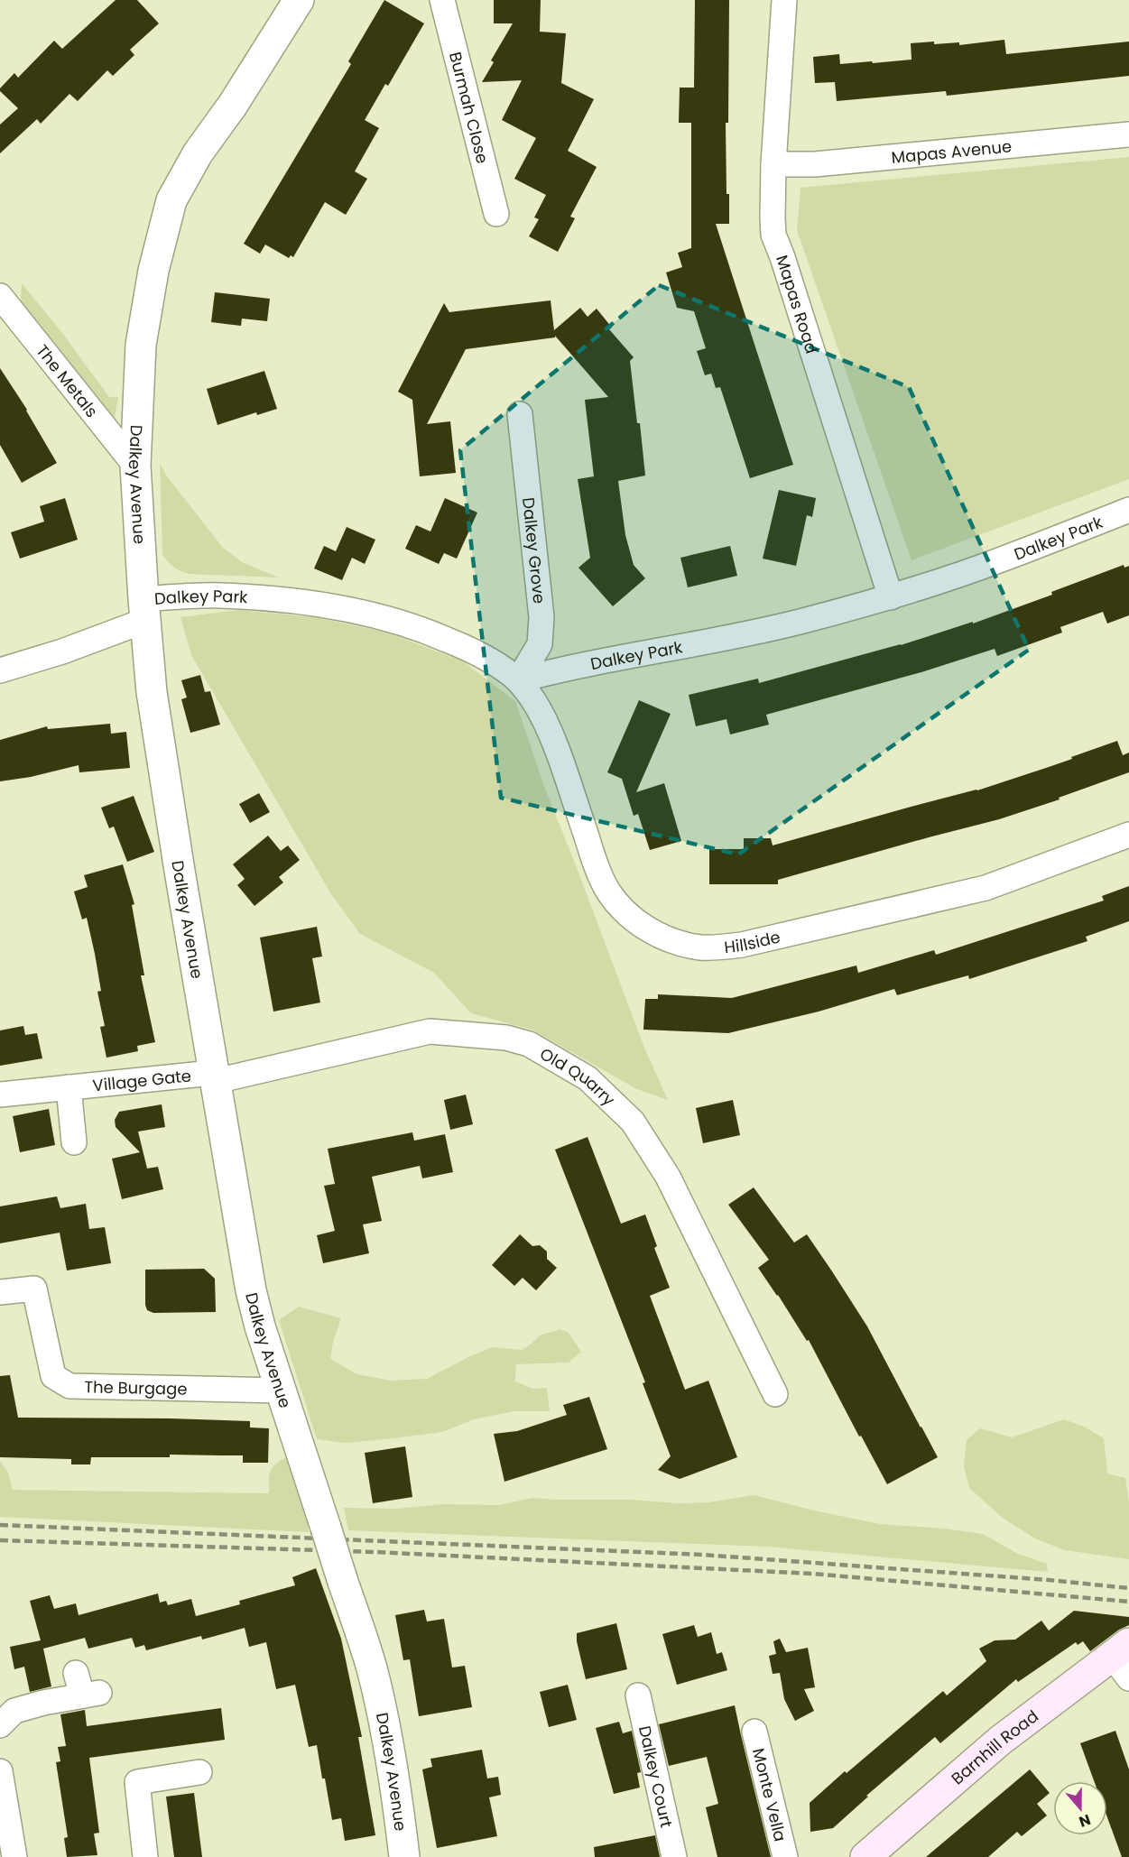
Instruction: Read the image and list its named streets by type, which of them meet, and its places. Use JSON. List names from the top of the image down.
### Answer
{
  "streets": {
    "main road": ["Barnhill Road"],
    "street": [
      "Burmah Close",
      "Mapas Avenue",
      "Mapas Road",
      "The Metals",
      "Dalkey Avenue",
      "Dalkey Park",
      "Dalkey Grove",
      "Hillside",
      "Old Quarry",
      "Village Gate",
      "The Burgage",
      "Dalkey Court",
      "Monte Vella"
    ]
  },
  "crossings": [
    ["Mapas Avenue", "Mapas Road"],
    ["Mapas Road", "Dalkey Park"],
    ["The Metals", "Dalkey Avenue"],
    ["Dalkey Avenue", "Dalkey Park"],
    ["Dalkey Avenue", "Old Quarry"],
    ["Dalkey Avenue", "Village Gate"],
    ["Dalkey Avenue", "The Burgage"],
    ["Dalkey Park", "Dalkey Grove"],
    ["Dalkey Park", "Hillside"],
    ["Dalkey Grove", "Hillside"],
    ["Old Quarry", "Village Gate"]
  ],
  "north": "bottom"
}
